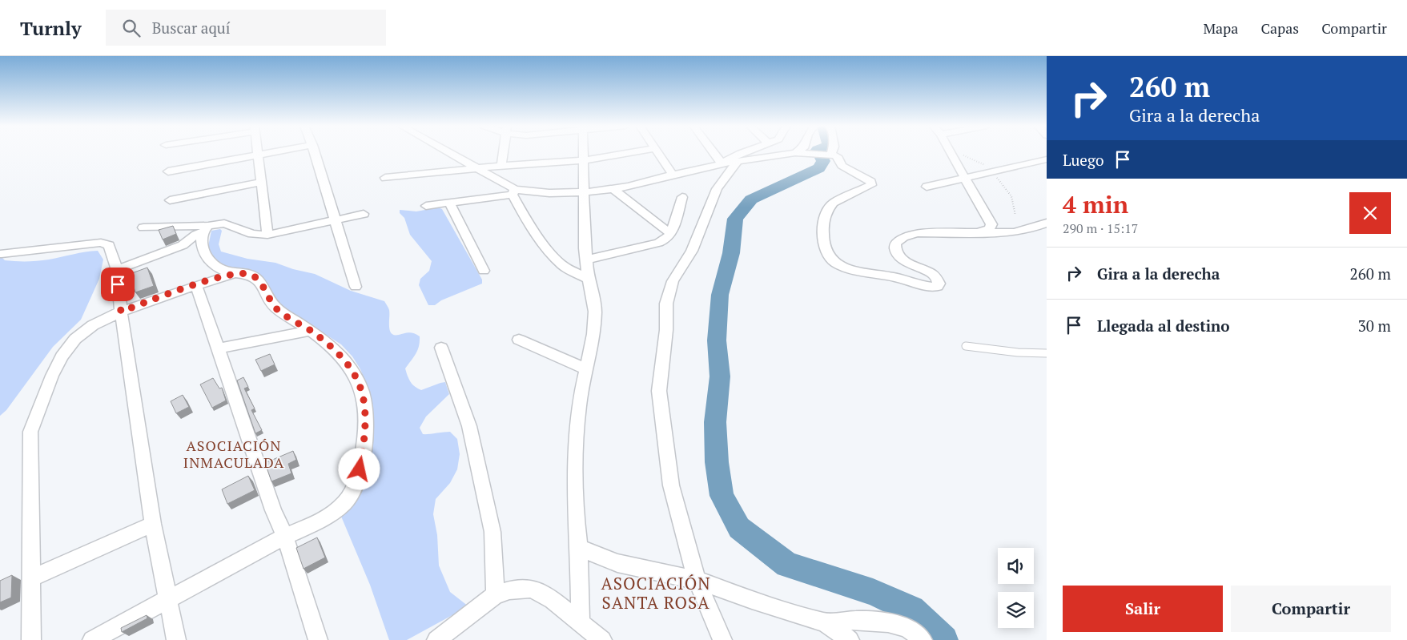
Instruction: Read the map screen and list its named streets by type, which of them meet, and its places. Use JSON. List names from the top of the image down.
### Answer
{
  "districts": ["ASOCIACIÓN INMACULADA", "ASOCIACIÓN SANTA ROSA"],
  "page": {
    "header": "Turnly",
    "search": "Buscar aquí",
    "nav": ["Mapa", "Capas", "Compartir"],
    "turn": ["260 m", "Gira a la derecha"],
    "then": "Luego",
    "heading": ["4 min", "290 m · 15:17"],
    "list": [
      {
        "name": "Gira a la derecha",
        "value": "260 m"
      },
      {
        "name": "Llegada al destino",
        "value": "30 m"
      }
    ],
    "buttons": ["Salir", "Compartir"]
  }
}
